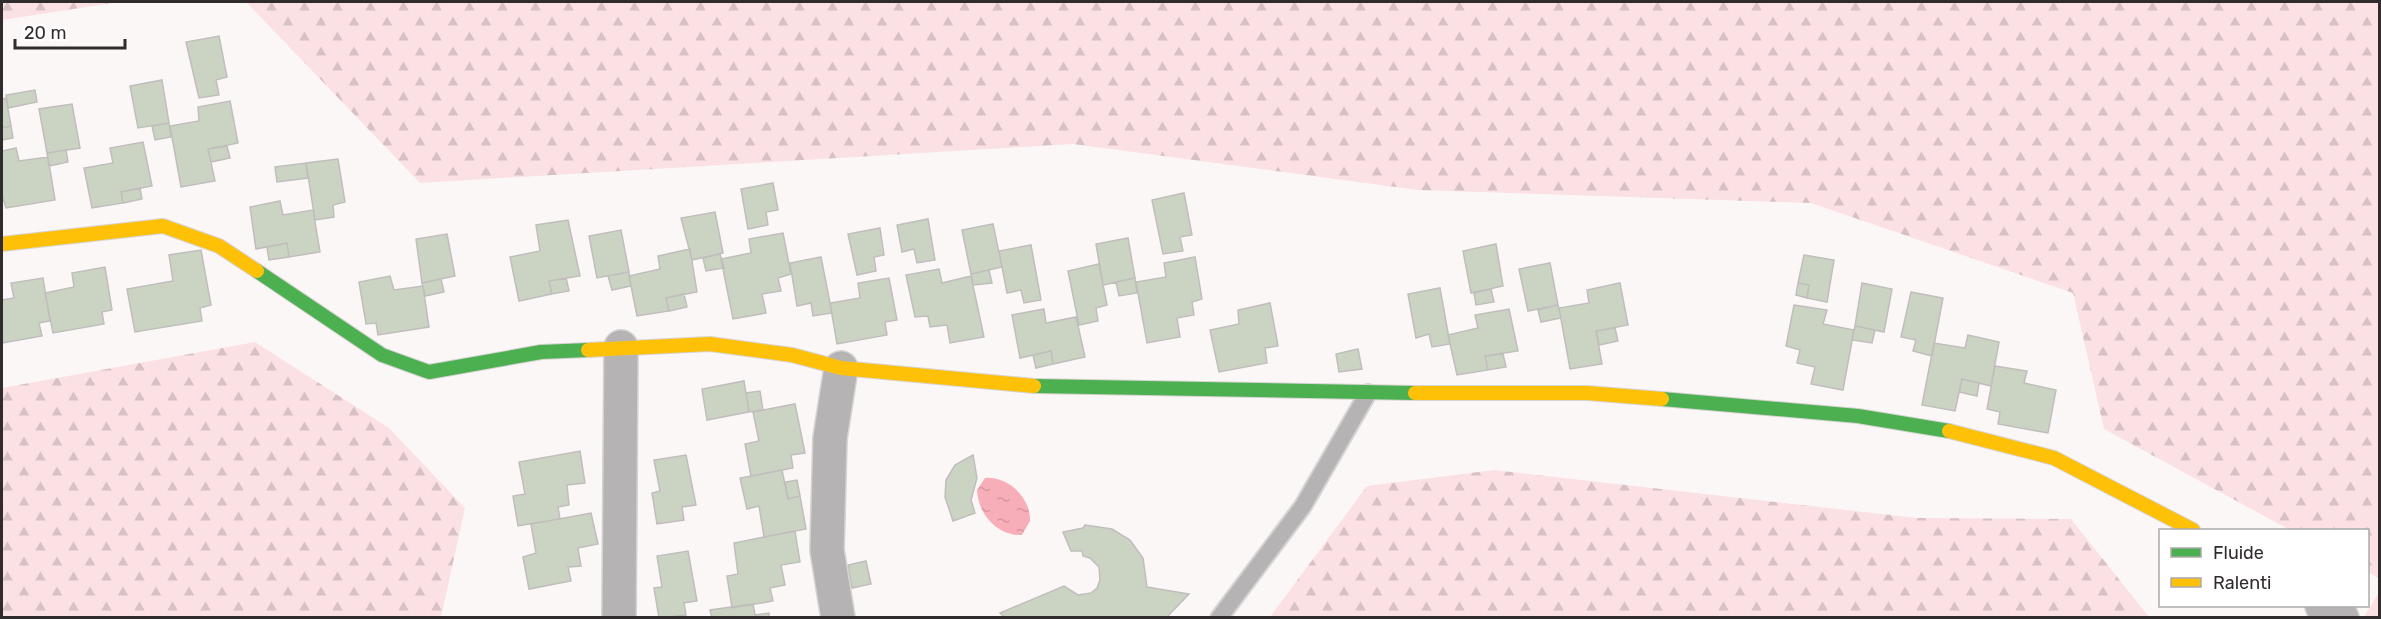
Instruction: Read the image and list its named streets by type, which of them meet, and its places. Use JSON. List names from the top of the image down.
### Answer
{
  "legend": ["Fluide", "Ralenti"],
  "scale_bar": "20 m"
}
